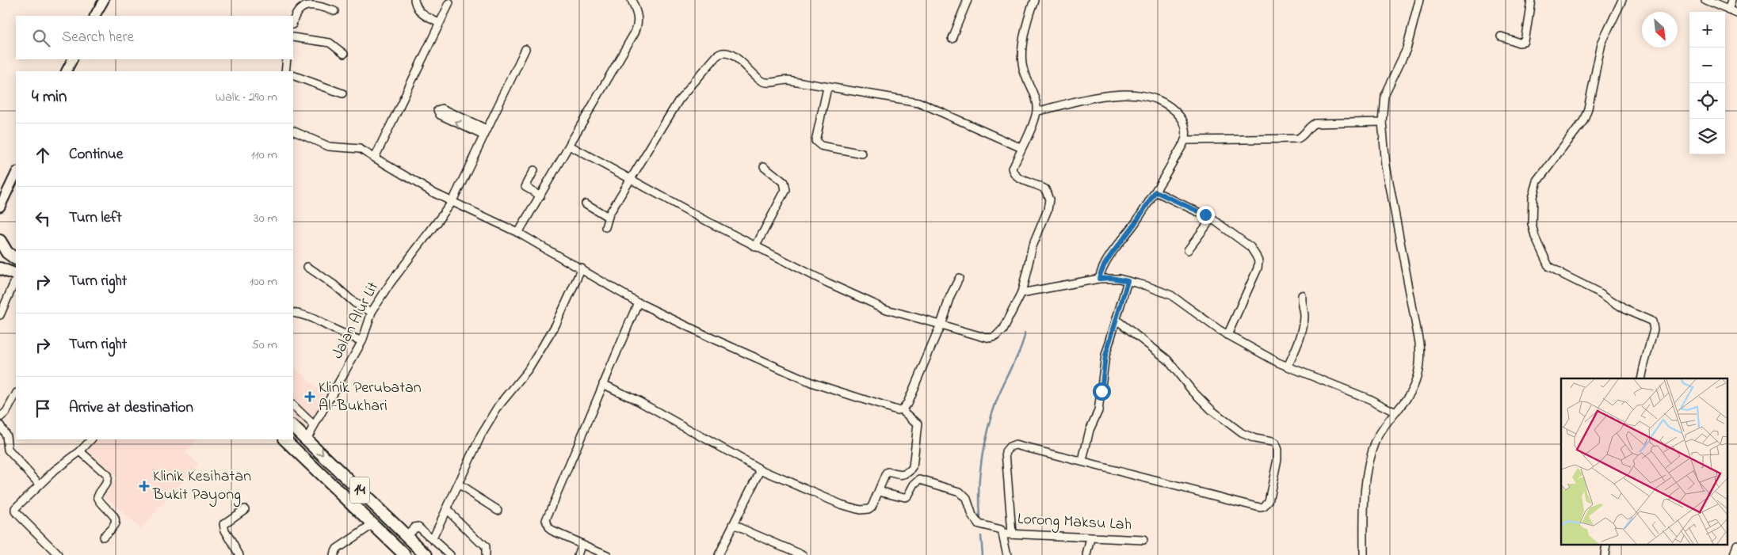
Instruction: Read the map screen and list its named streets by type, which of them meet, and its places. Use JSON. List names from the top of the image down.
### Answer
{
  "streets": {
    "highway": ["14"],
    "street": ["Jalan Alur Lit", "Lorong Maksu Lah"]
  },
  "crossings": [
    ["Jalan Alur Lit", "14"]
  ],
  "places": {
    "health": ["Klinik Perubatan Al-Bukhari", "Klinik Kesihatan Bukit Payong"]
  },
  "north": "bottom right",
  "page": {
    "map_buttons": ["+", "−"],
    "search": "Search here",
    "heading": ["4 min", "Walk · 290 m"],
    "list": [
      ["Continue", "110 m"],
      ["Turn left", "30 m"],
      ["Turn right", "100 m"],
      ["Turn right", "50 m"],
      "Arrive at destination"
    ]
  }
}
